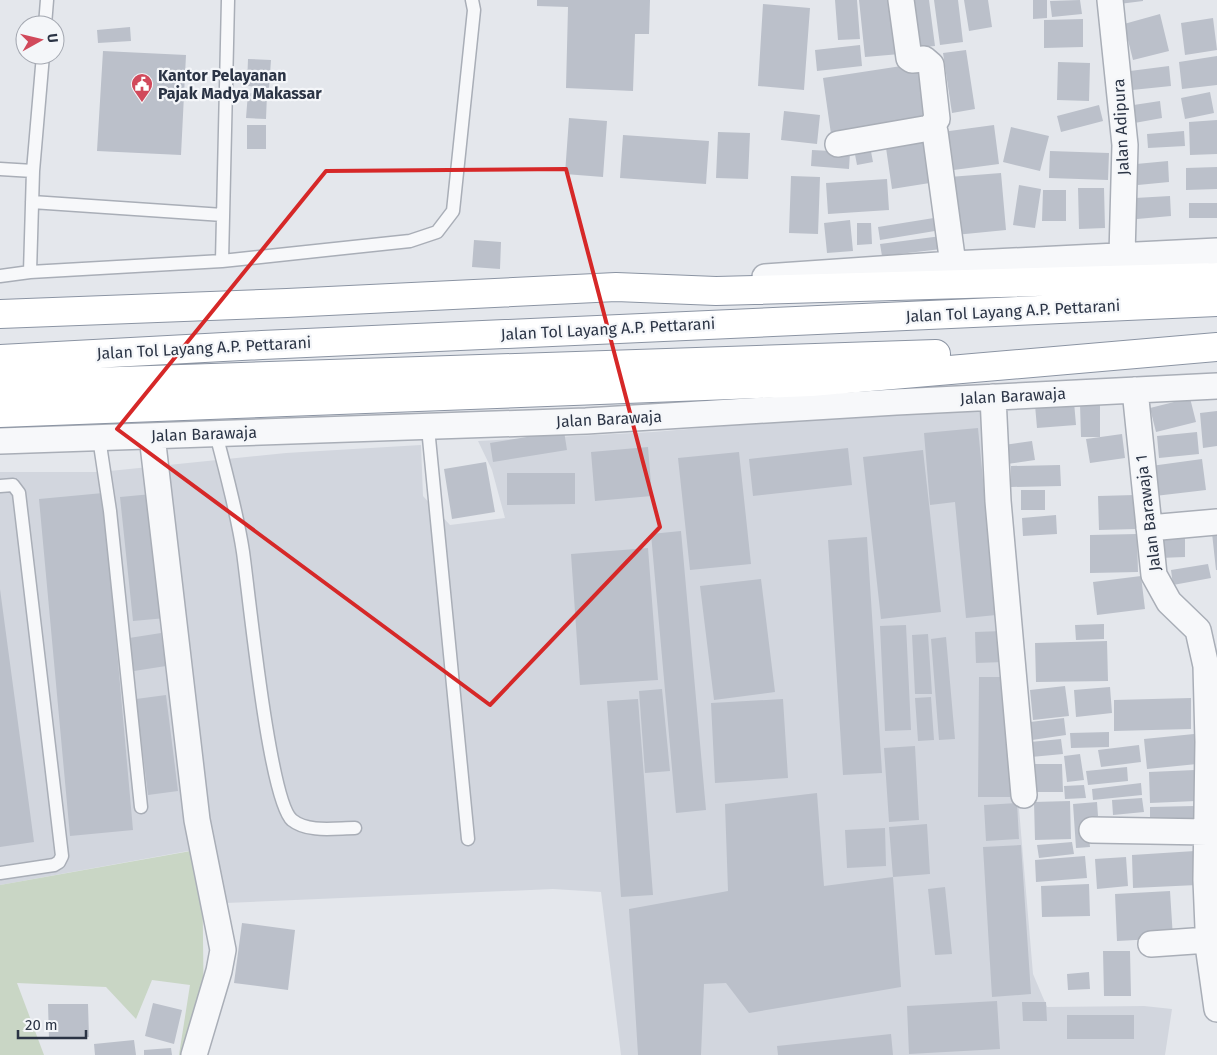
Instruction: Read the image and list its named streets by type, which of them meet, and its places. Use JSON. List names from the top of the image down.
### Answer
{
  "streets": {
    "highway": ["Jalan Tol Layang A.P. Pettarani"],
    "street": ["Jalan Adipura", "Jalan Barawaja", "Jalan Barawaja 1"]
  },
  "crossings": [
    ["Jalan Barawaja", "Jalan Barawaja 1"]
  ],
  "places": {
    "public building": ["Kantor Pelayanan Pajak Madya Makassar"]
  },
  "scale_bar": "20 m",
  "north": "right"
}
